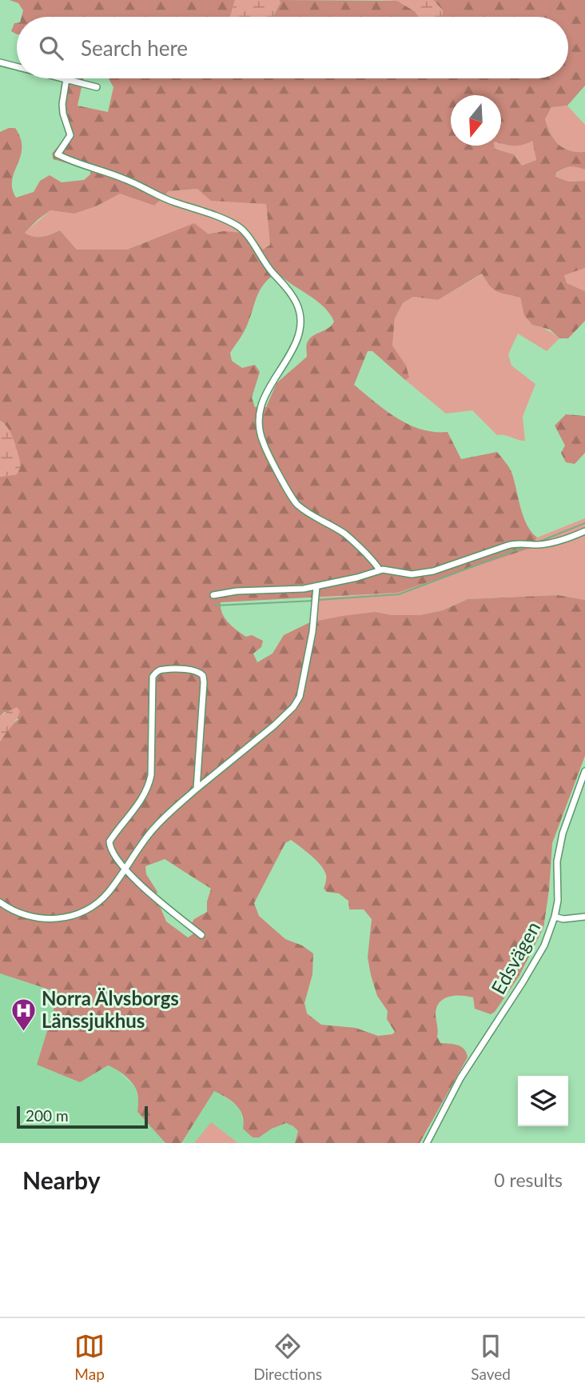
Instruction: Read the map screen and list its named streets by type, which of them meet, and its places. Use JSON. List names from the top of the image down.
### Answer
{
  "streets": {
    "street": ["Edsvägen"]
  },
  "places": {
    "hospital": ["Norra Älvsborgs Länssjukhus"]
  },
  "scale_bar": "200 m",
  "north": "bottom",
  "page": {
    "search": "Search here",
    "scale": "200 m",
    "heading": ["Nearby", "0 results"],
    "nav": ["Map", "Directions", "Saved"]
  }
}
